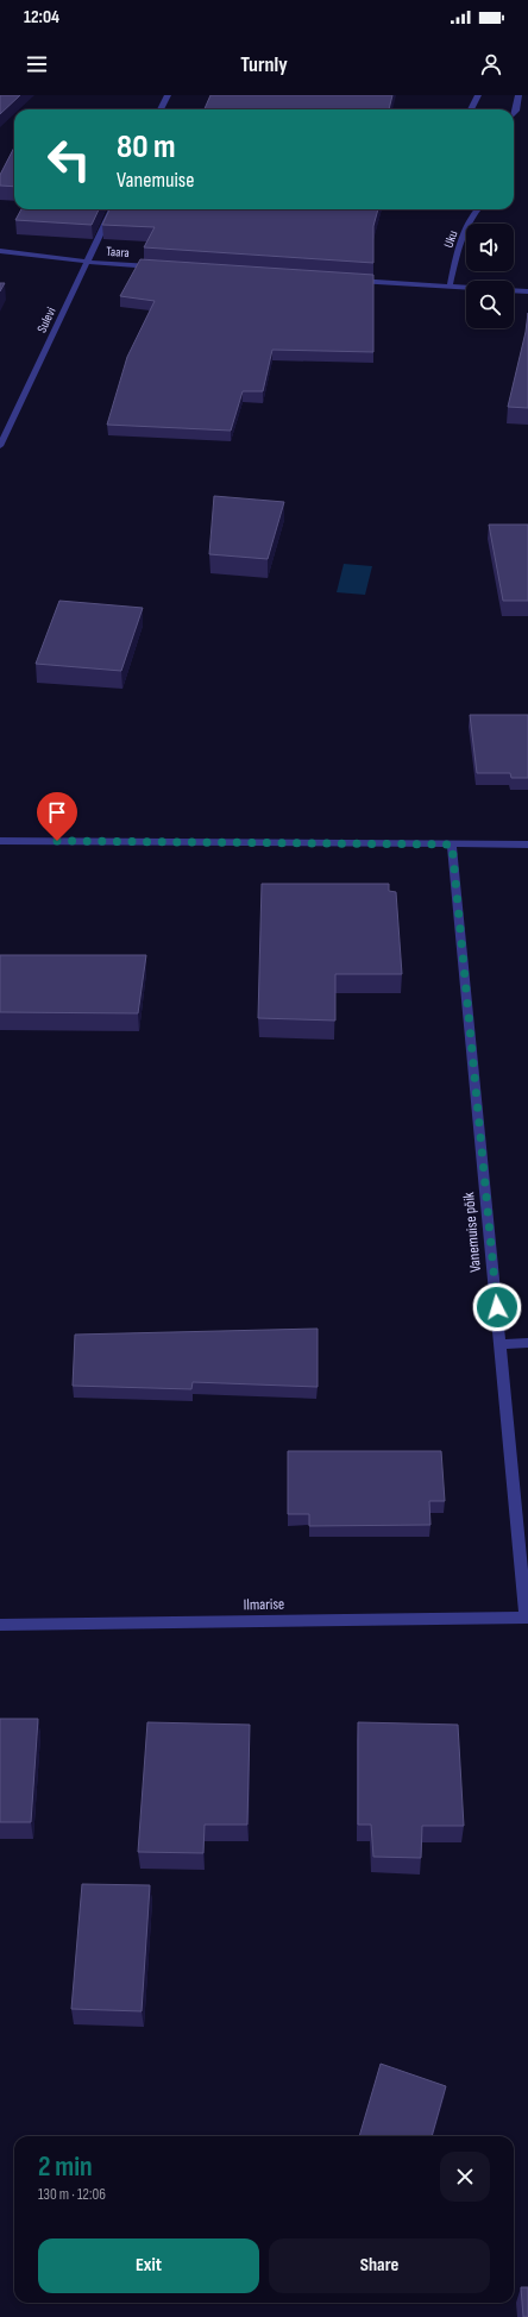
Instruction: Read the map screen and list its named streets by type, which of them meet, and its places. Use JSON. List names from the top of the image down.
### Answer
{
  "streets": {
    "street": [
      "Uku",
      "Taara",
      "Sulevi",
      "Vanemuise põik",
      "Ilmarise"
    ]
  },
  "crossings": [
    ["Taara", "Sulevi"],
    ["Vanemuise põik", "Ilmarise"]
  ],
  "page": {
    "status": "12:04",
    "header": "Turnly",
    "turn": ["80 m", "Vanemuise"],
    "heading": ["2 min", "130 m · 12:06"],
    "buttons": ["Exit", "Share"]
  }
}
